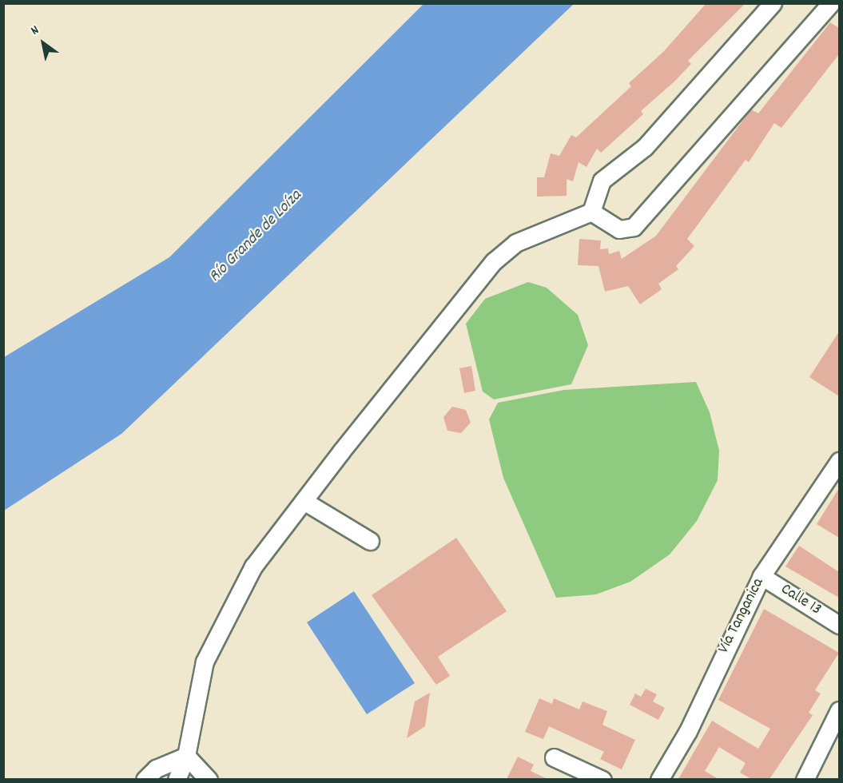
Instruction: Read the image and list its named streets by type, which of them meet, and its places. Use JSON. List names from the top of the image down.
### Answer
{
  "streets": {
    "street": ["Calle 13", "Vía Tanganica"]
  },
  "crossings": [
    ["Calle 13", "Vía Tanganica"]
  ],
  "water": ["Río Grande de Loíza"],
  "north": "top left"
}
